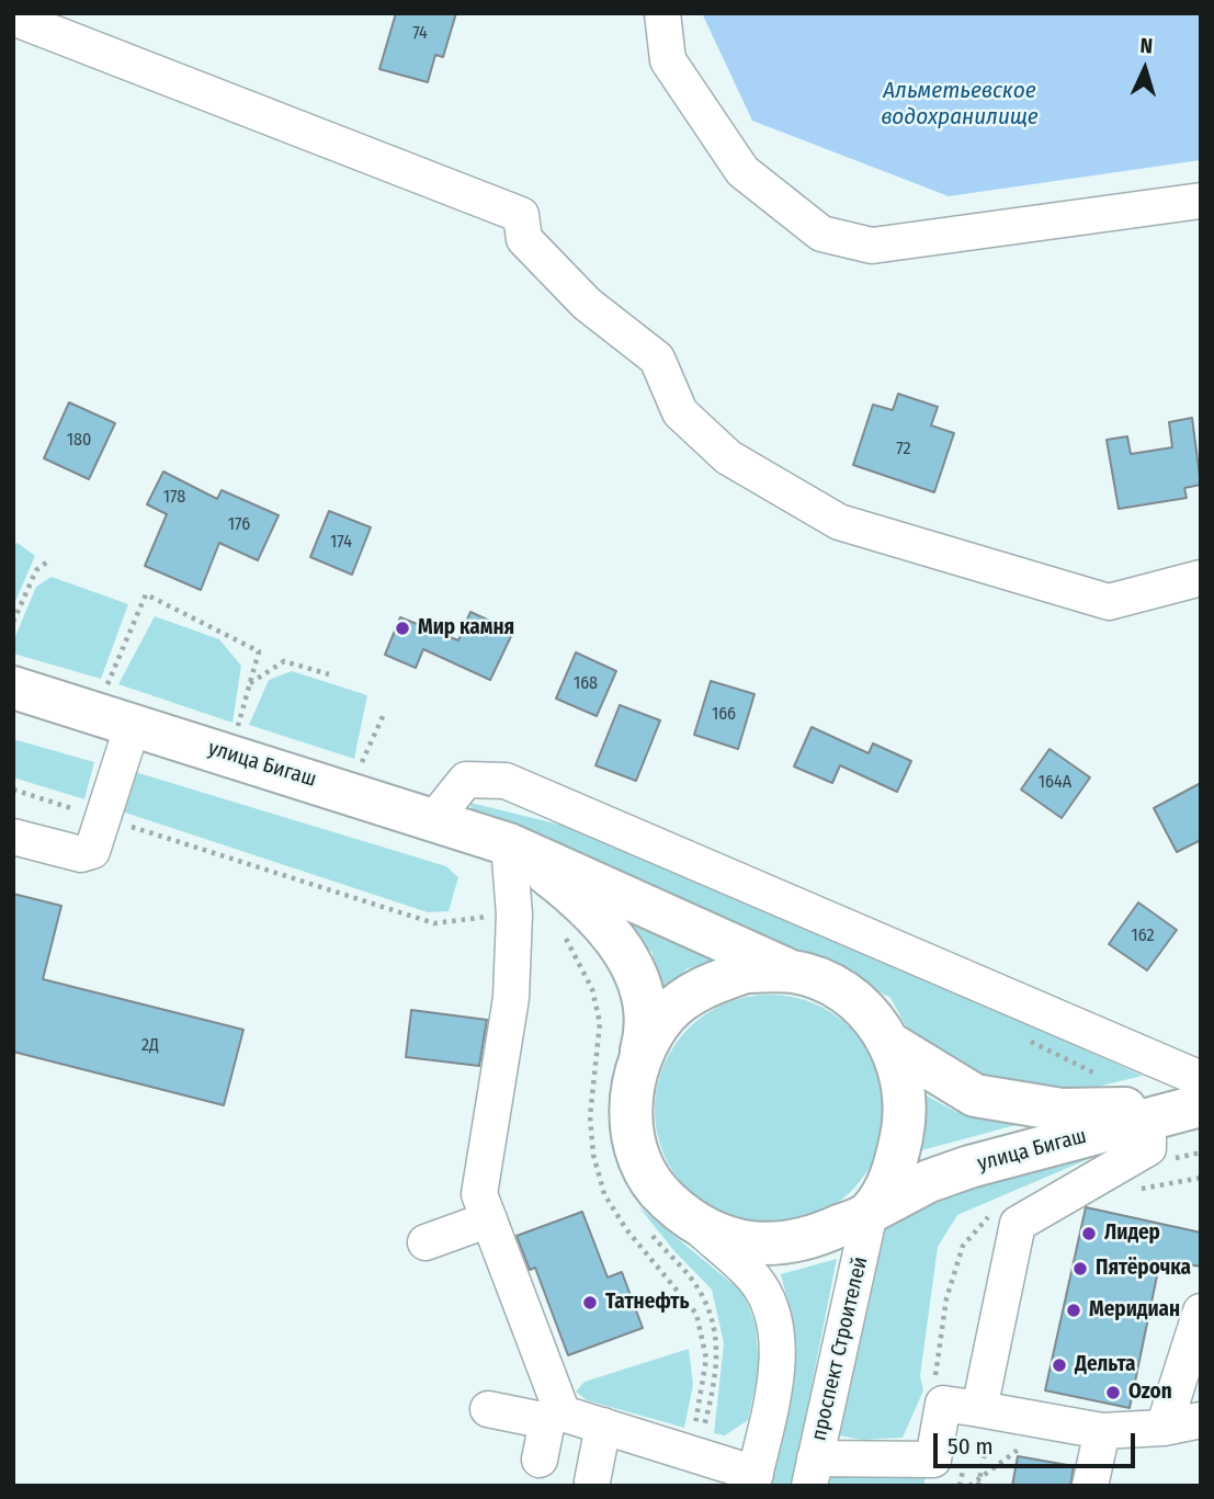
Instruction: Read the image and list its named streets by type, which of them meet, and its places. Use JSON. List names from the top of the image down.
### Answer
{
  "streets": {
    "main road": ["улица Бигаш"],
    "street": ["проспект Строителей"]
  },
  "crossings": [
    ["улица Бигаш", "проспект Строителей"]
  ],
  "water": ["Альметьевское водохранилище"],
  "places": [
    "Мир камня",
    "Лидер",
    "Пятёрочка",
    "Татнефть",
    "Меридиан",
    "Дельта",
    "Ozon"
  ],
  "house_numbers": [
    "74",
    "180",
    "72",
    "178",
    "176",
    "174",
    "168",
    "166",
    "164А",
    "162",
    "2Д"
  ],
  "scale_bar": "50 m",
  "north": "top"
}
